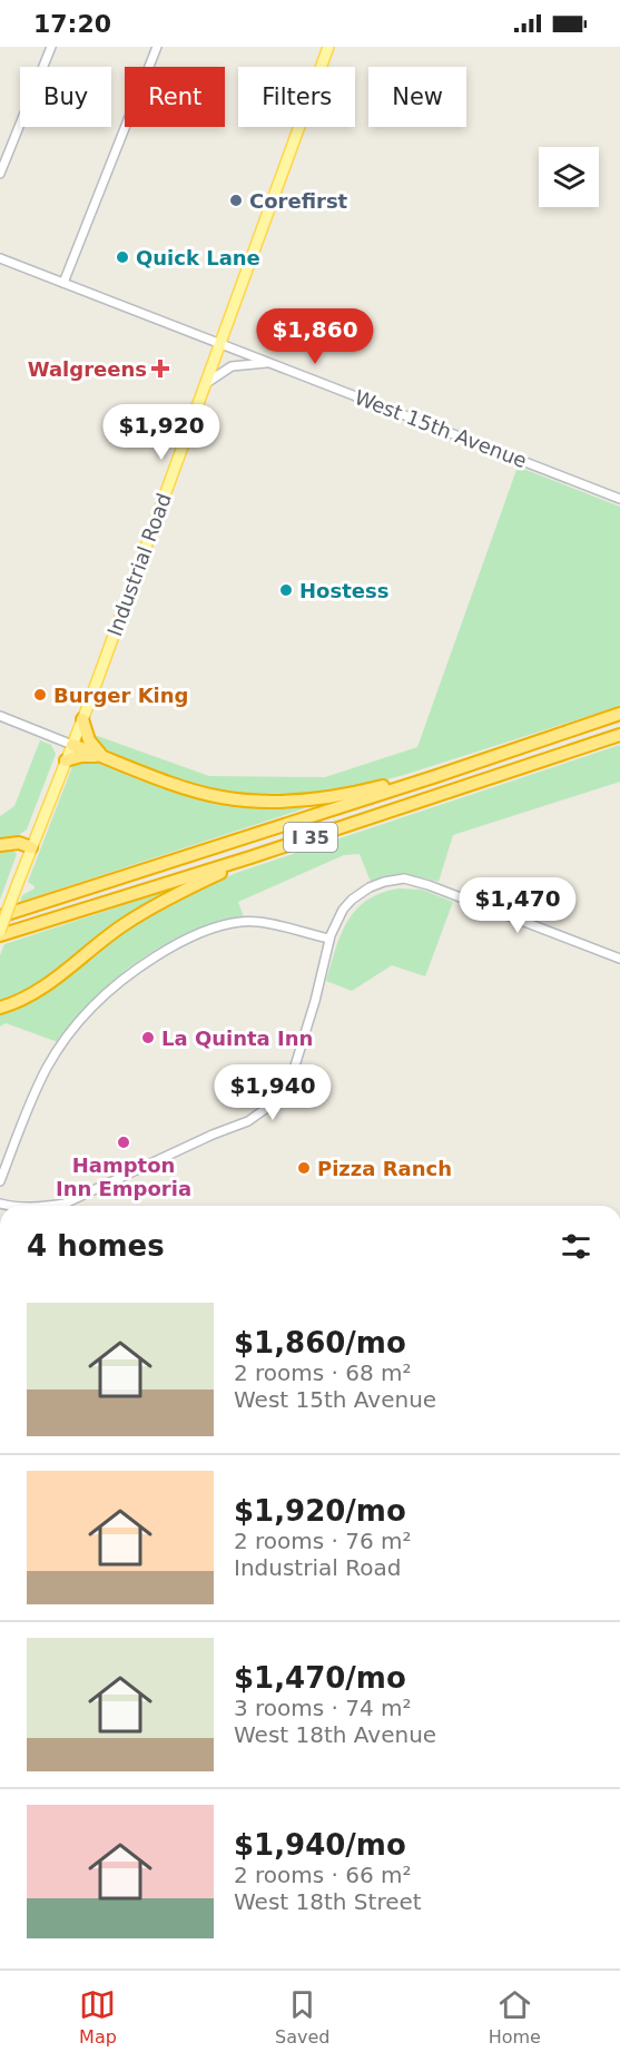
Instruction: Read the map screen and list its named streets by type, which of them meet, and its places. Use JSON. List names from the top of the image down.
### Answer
{
  "streets": {
    "highway": ["I 35"],
    "main road": ["Industrial Road"],
    "street": ["West 15th Avenue"]
  },
  "crossings": [
    ["West 15th Avenue", "Industrial Road"],
    ["Industrial Road", "I 35"]
  ],
  "places": {
    "other": [
      "Corefirst",
      "Quick Lane",
      "Hostess",
      "Burger King",
      "La Quinta Inn",
      "Hampton Inn Emporia",
      "Pizza Ranch"
    ],
    "health": ["Walgreens"]
  },
  "page": {
    "status": "17:20",
    "chip": [
      "Buy",
      "Rent",
      "Filters",
      "New"
    ],
    "price": [
      "$1,860",
      "$1,920",
      "$1,470",
      "$1,940"
    ],
    "heading": "4 homes",
    "list": [
      {
        "name": "$1,860/mo",
        "note": "2 rooms · 68 m² · West 15th Avenue"
      },
      {
        "name": "$1,920/mo",
        "note": "2 rooms · 76 m² · Industrial Road"
      },
      {
        "name": "$1,470/mo",
        "note": "3 rooms · 74 m² · West 18th Avenue"
      },
      {
        "name": "$1,940/mo",
        "note": "2 rooms · 66 m² · West 18th Street"
      }
    ],
    "tabs": ["Map", "Saved", "Home"]
  }
}
